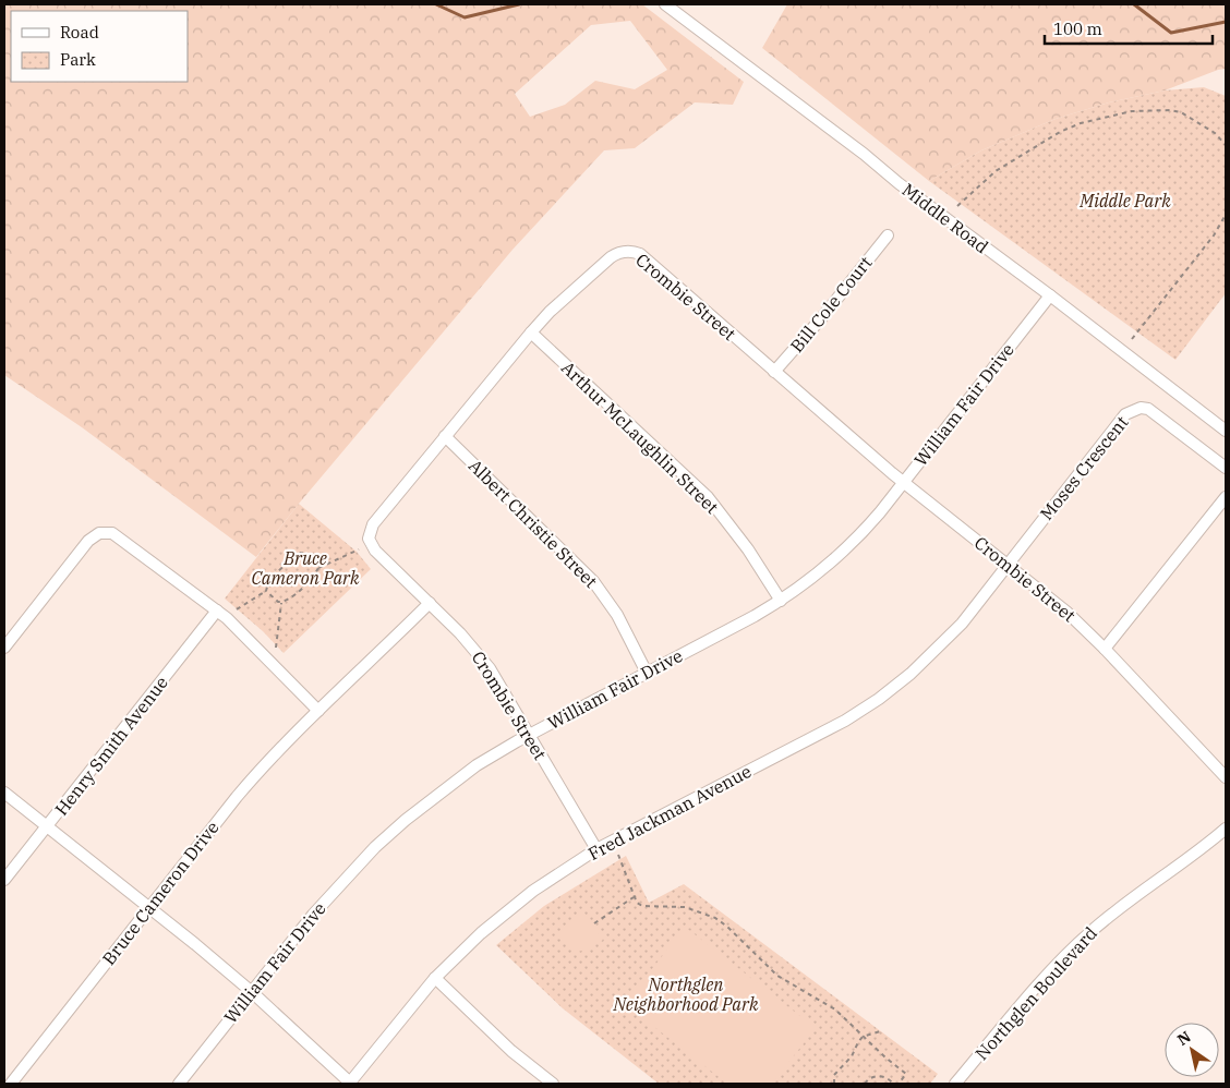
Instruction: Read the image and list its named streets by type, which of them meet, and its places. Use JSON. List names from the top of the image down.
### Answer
{
  "streets": {
    "street": [
      "Middle Road",
      "Crombie Street",
      "Bill Cole Court",
      "William Fair Drive",
      "Arthur McLaughlin Street",
      "Moses Crescent",
      "Albert Christie Street",
      "Henry Smith Avenue",
      "Fred Jackman Avenue",
      "Bruce Cameron Drive",
      "Northglen Boulevard"
    ]
  },
  "crossings": [
    ["Middle Road", "William Fair Drive"],
    ["Crombie Street", "Bill Cole Court"],
    ["Crombie Street", "William Fair Drive"],
    ["Crombie Street", "Arthur McLaughlin Street"],
    ["Crombie Street", "Moses Crescent"],
    ["Crombie Street", "Albert Christie Street"],
    ["Crombie Street", "Fred Jackman Avenue"],
    ["Crombie Street", "Bruce Cameron Drive"],
    ["William Fair Drive", "Arthur McLaughlin Street"],
    ["William Fair Drive", "Albert Christie Street"],
    ["Moses Crescent", "Fred Jackman Avenue"]
  ],
  "parks": ["Middle Park", "Bruce Cameron Park", "Northglen Neighborhood Park"],
  "legend": ["Road", "Park"],
  "scale_bar": "100 m",
  "north": "top left"
}
